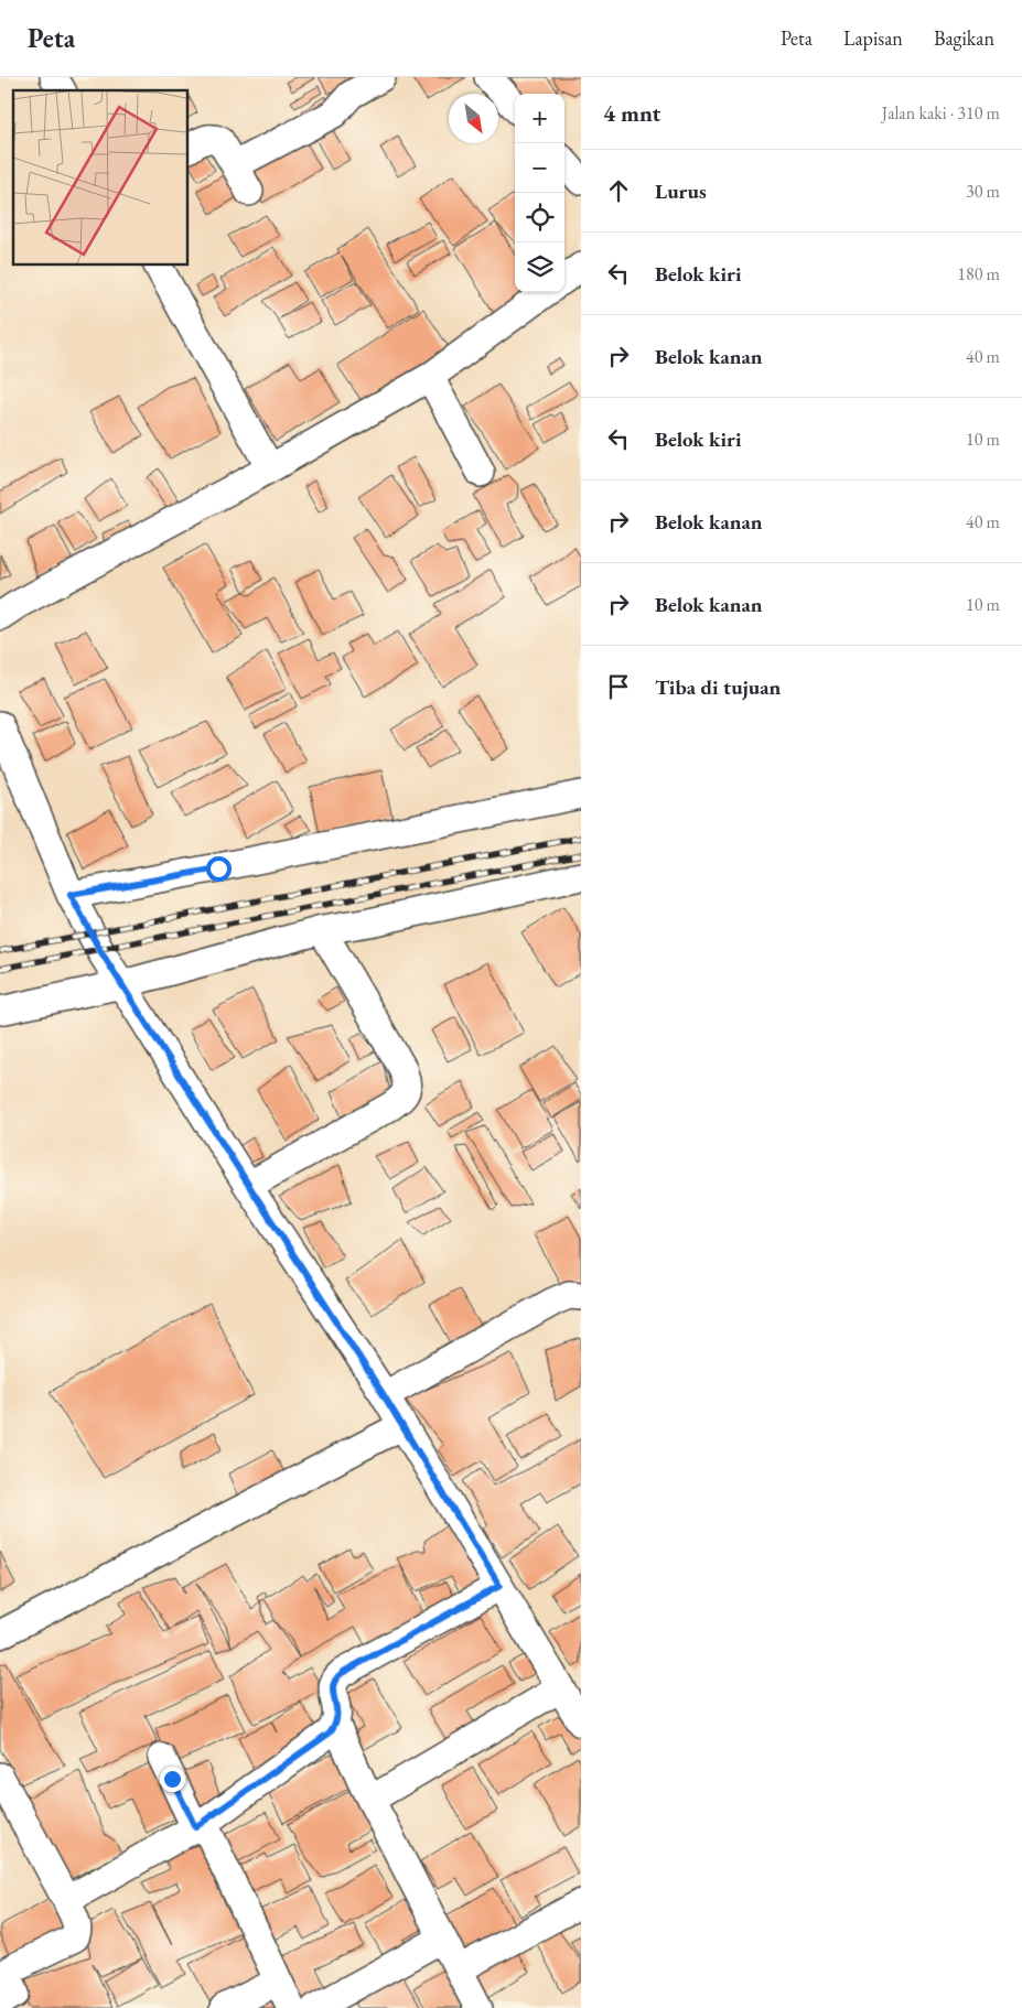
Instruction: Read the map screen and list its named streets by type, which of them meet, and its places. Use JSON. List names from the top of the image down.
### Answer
{
  "north": "bottom right",
  "page": {
    "header": "Peta",
    "nav": ["Peta", "Lapisan", "Bagikan"],
    "heading": ["4 mnt", "Jalan kaki · 310 m"],
    "map_buttons": ["+", "−"],
    "list": [
      ["Lurus", "30 m"],
      ["Belok kiri", "180 m"],
      ["Belok kanan", "40 m"],
      ["Belok kiri", "10 m"],
      ["Belok kanan", "40 m"],
      ["Belok kanan", "10 m"],
      "Tiba di tujuan"
    ]
  }
}
